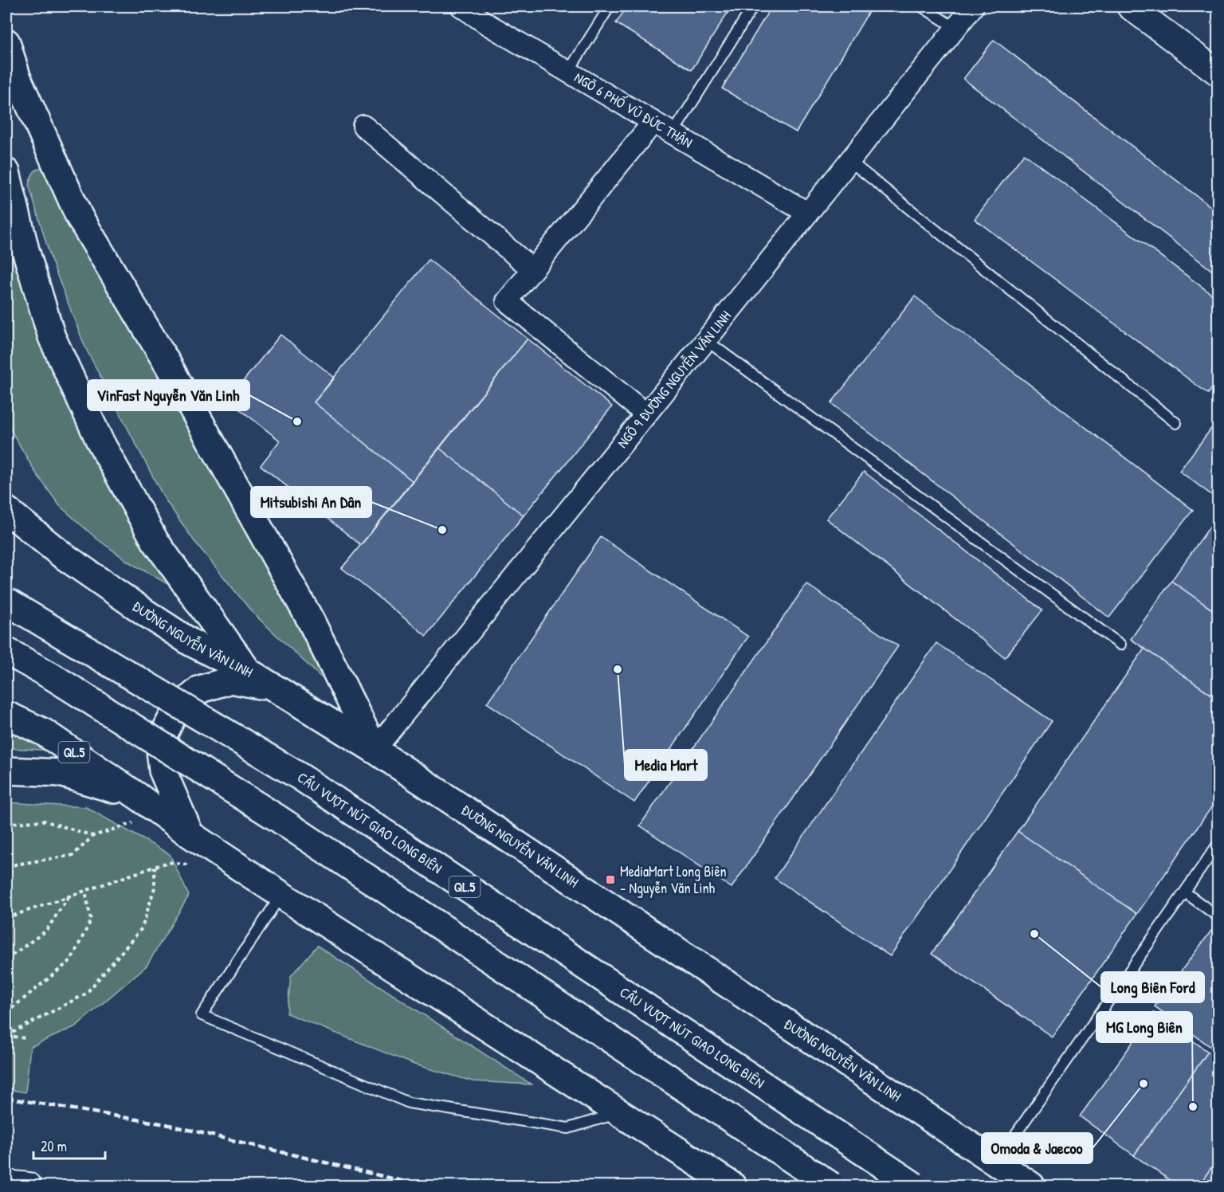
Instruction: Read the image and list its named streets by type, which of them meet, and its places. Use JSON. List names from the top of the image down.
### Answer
{
  "streets": {
    "highway": ["ĐƯỜNG NGUYỄN VĂN LINH", "QL.5", "CẦU VƯỢT NÚT GIAO LONG BIÊN"],
    "street": ["NGÕ 6 PHỐ VŨ ĐỨC THẬN", "NGÕ 9 ĐƯỜNG NGUYỄN VĂN LINH"]
  },
  "crossings": [
    ["NGÕ 6 PHỐ VŨ ĐỨC THẬN", "NGÕ 9 ĐƯỜNG NGUYỄN VĂN LINH"],
    ["NGÕ 9 ĐƯỜNG NGUYỄN VĂN LINH", "ĐƯỜNG NGUYỄN VĂN LINH"]
  ],
  "places": {
    "other": [
      "VinFast Nguyễn Văn Linh",
      "Mitsubishi An Dân",
      "Media Mart",
      "Long Biên Ford",
      "Omoda & Jaecoo",
      "MG Long Biên"
    ],
    "transit": ["MediaMart Long Biên - Nguyễn Văn Linh"]
  },
  "scale_bar": "20 m"
}
